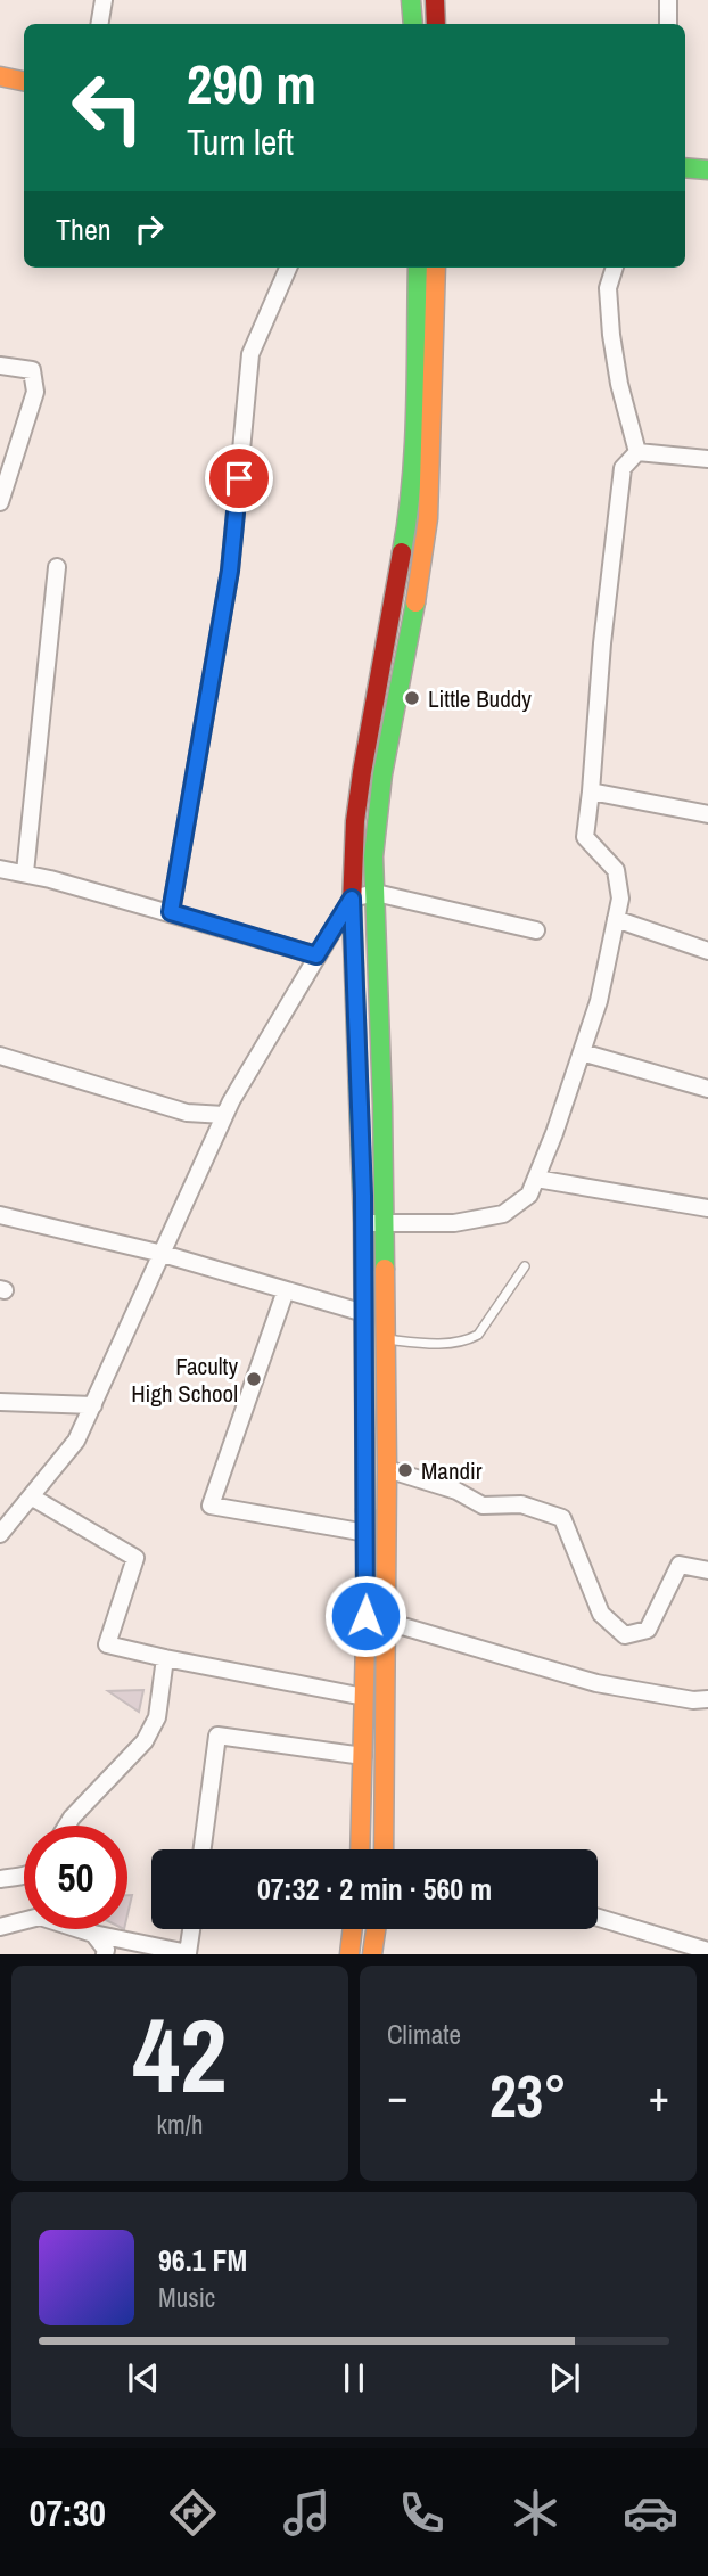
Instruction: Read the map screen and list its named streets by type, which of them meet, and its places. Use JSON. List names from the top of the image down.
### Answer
{
  "places": ["Little Buddy", "Faculty High School", "Mandir"],
  "page": {
    "turn": ["290 m", "Turn left"],
    "then": "Then",
    "limit": "50",
    "trip": "07:32 · 2 min · 560 m",
    "tile": [
      ["42", "km/h"],
      "Climate"
    ],
    "heat": ["−", "23°", "+"],
    "song": ["96.1 FM", "Music"],
    "tabs": "07:30"
  }
}
